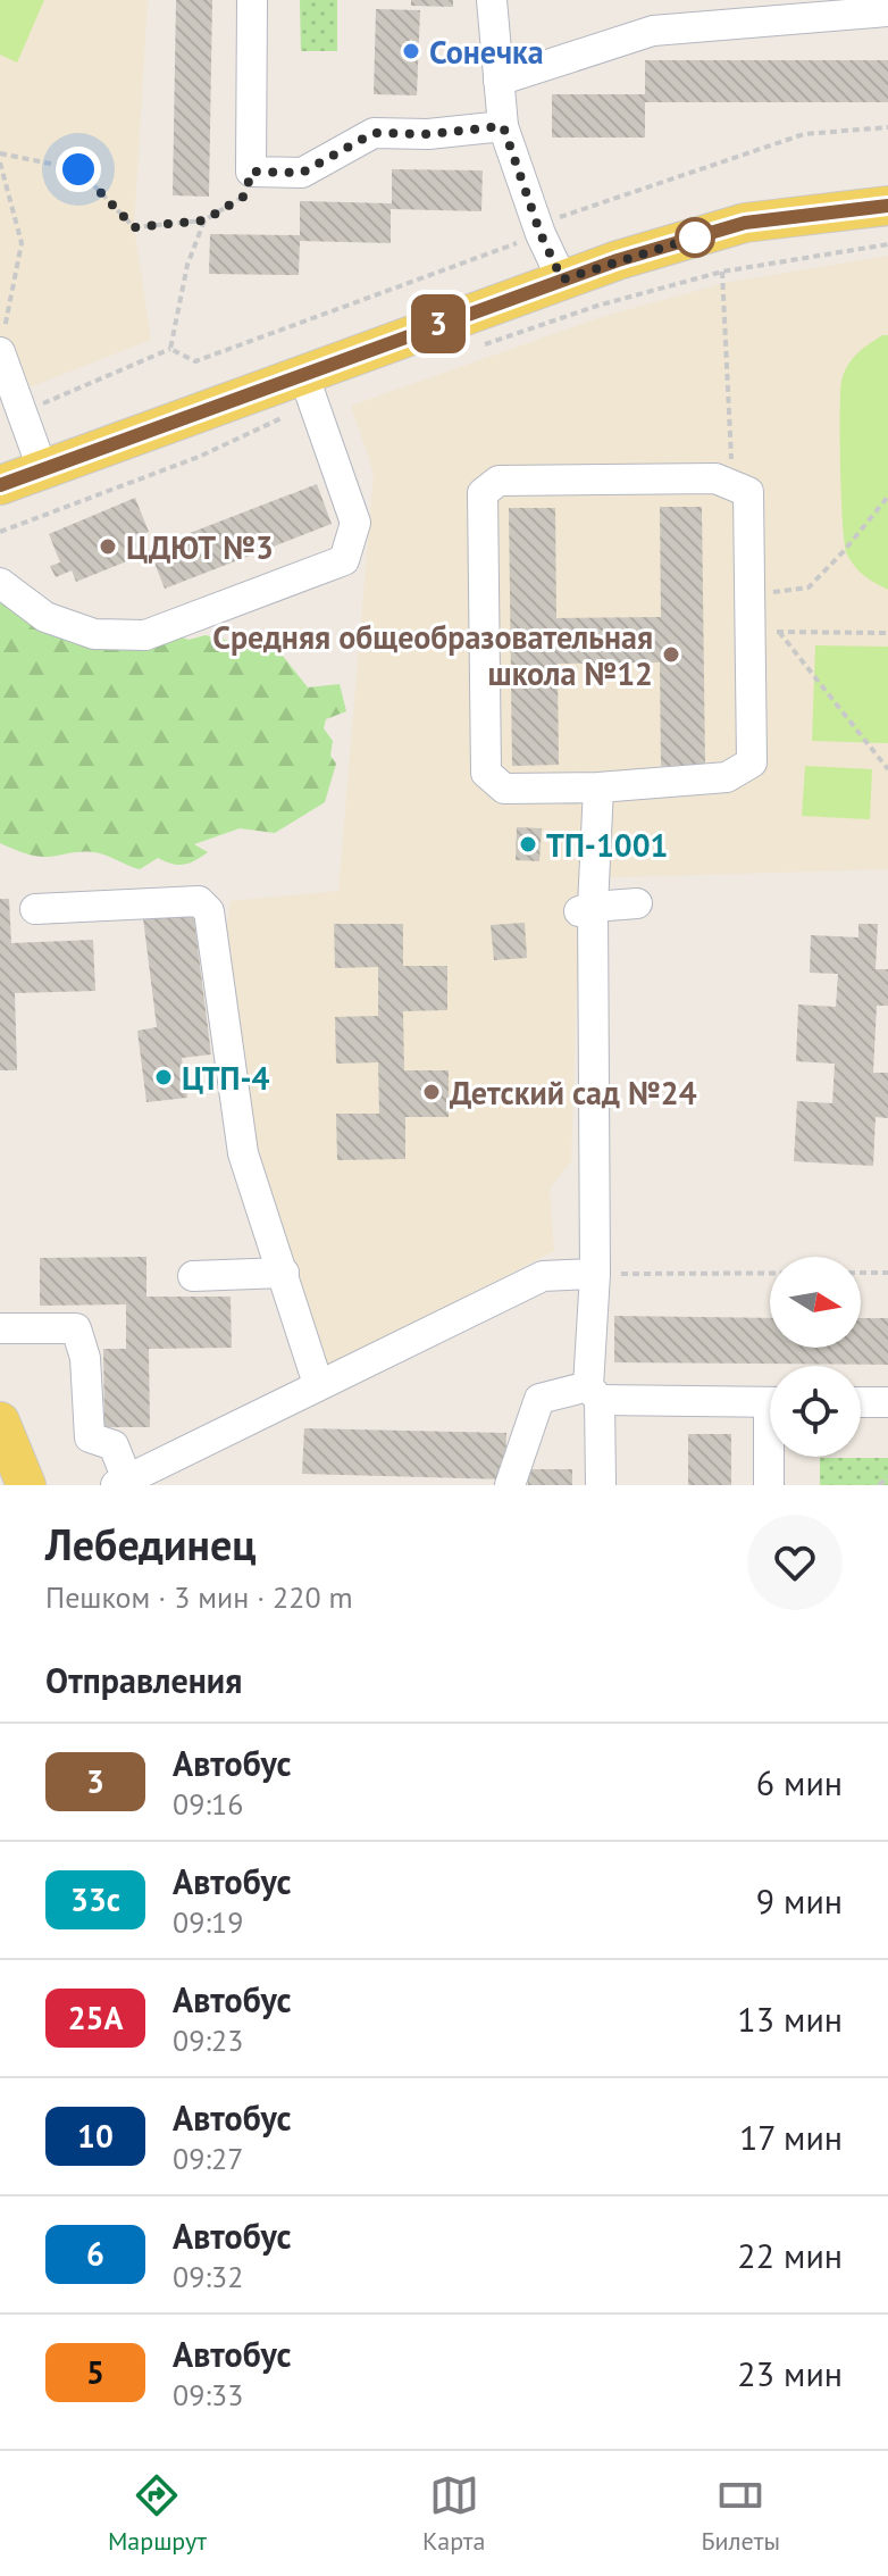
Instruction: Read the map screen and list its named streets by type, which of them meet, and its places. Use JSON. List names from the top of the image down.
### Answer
{
  "places": [
    "Сонечка",
    "ЦДЮТ №3",
    "Средняя общеобразовательная школа №12",
    "ТП-1001",
    "ЦТП-4",
    "Детский сад №24"
  ],
  "lines": ["bus line 3"],
  "north": "right",
  "page": {
    "on_map": "3",
    "heading": [
      ["Лебединец", "Пешком · 3 мин · 220 m"],
      "Отправления"
    ],
    "list": [
      {
        "mark": "3",
        "name": "Автобус",
        "note": "09:16",
        "value": "6 мин"
      },
      {
        "mark": "33с",
        "name": "Автобус",
        "note": "09:19",
        "value": "9 мин"
      },
      {
        "mark": "25А",
        "name": "Автобус",
        "note": "09:23",
        "value": "13 мин"
      },
      {
        "mark": "10",
        "name": "Автобус",
        "note": "09:27",
        "value": "17 мин"
      },
      {
        "mark": "6",
        "name": "Автобус",
        "note": "09:32",
        "value": "22 мин"
      },
      {
        "mark": "5",
        "name": "Автобус",
        "note": "09:33",
        "value": "23 мин"
      }
    ],
    "tabs": ["Маршрут", "Карта", "Билеты"]
  }
}
